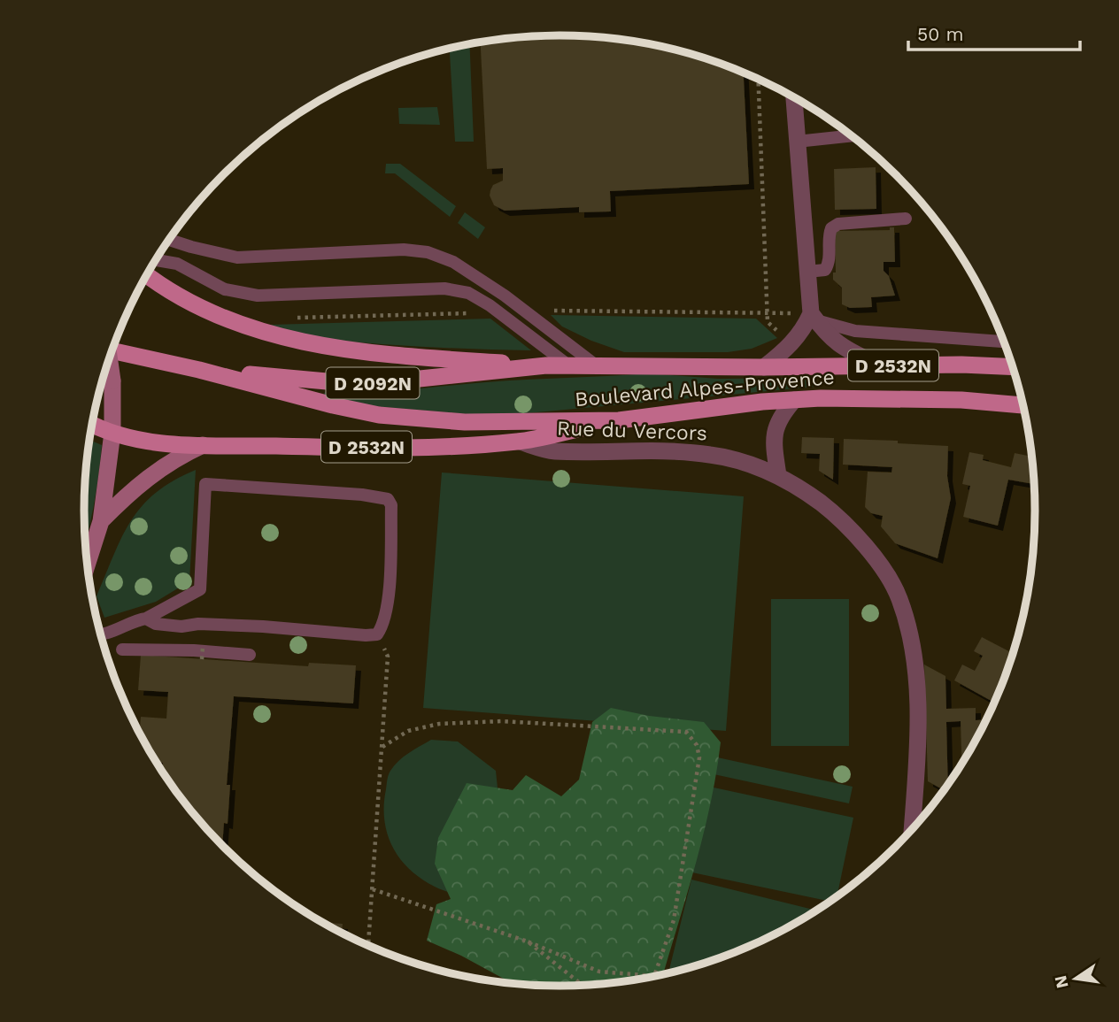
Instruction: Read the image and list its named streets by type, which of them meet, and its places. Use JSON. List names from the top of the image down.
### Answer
{
  "streets": {
    "main road": ["D 2532N", "D 2092N", "Boulevard Alpes-Provence"],
    "street": ["Rue du Vercors"]
  },
  "crossings": [
    ["D 2532N", "Boulevard Alpes-Provence"],
    ["D 2532N", "Rue du Vercors"]
  ],
  "scale_bar": "50 m",
  "north": "left"
}
